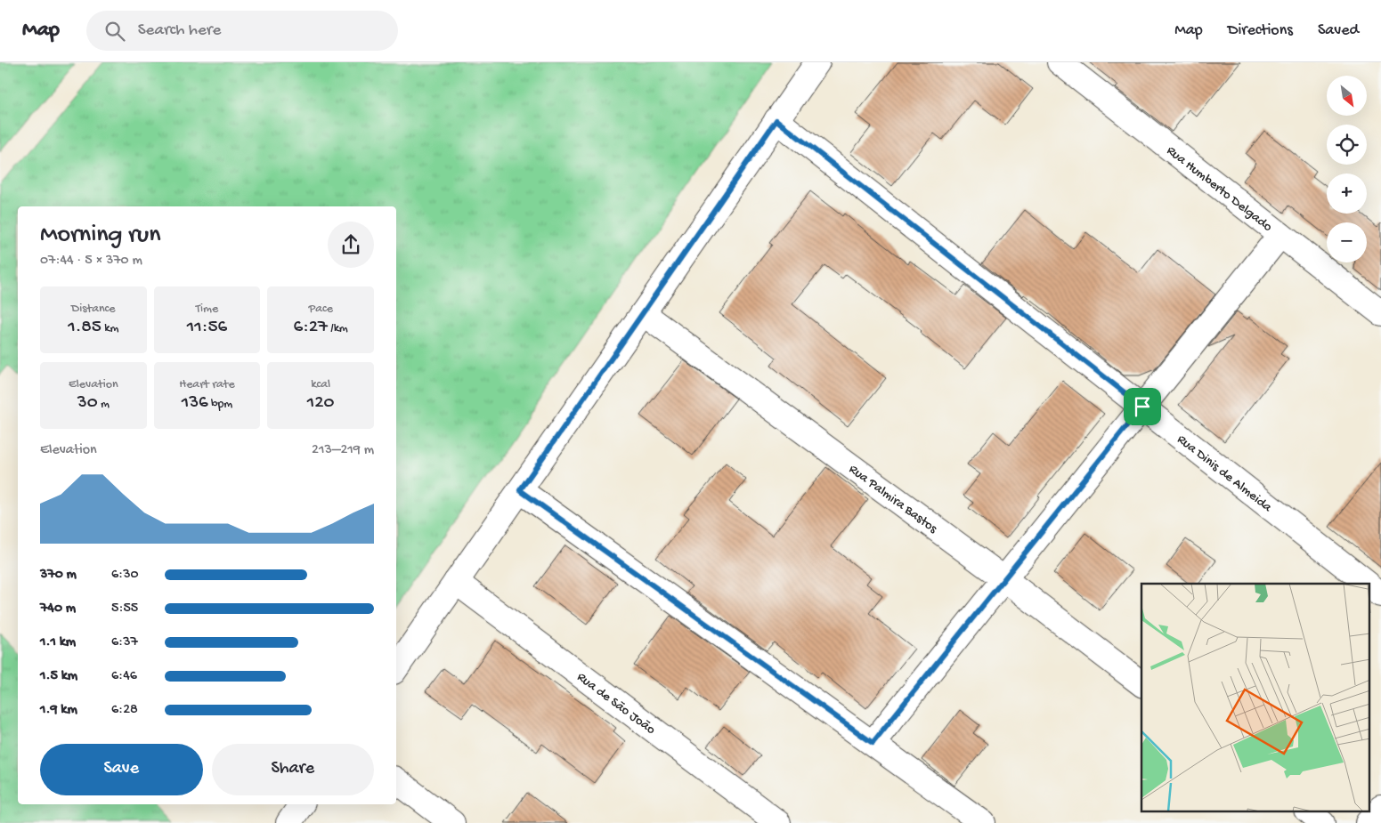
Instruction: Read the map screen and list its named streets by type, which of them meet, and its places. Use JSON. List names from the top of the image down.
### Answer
{
  "streets": {
    "street": [
      "Rua Humberto Delgado",
      "Rua Dinis de Almeida",
      "Rua Palmira Bastos",
      "Rua de São João"
    ]
  },
  "north": "bottom right",
  "page": {
    "header": "Map",
    "search": "Search here",
    "nav": ["Map", "Directions", "Saved"],
    "map_buttons": ["+", "−"],
    "heading": ["Morning run", "07:44 · 5 × 370 m"],
    "stats": [
      ["Distance", "1.85 km"],
      ["Time", "11:56"],
      ["Pace", "6:27 /km"],
      ["Elevation", "30 m"],
      ["Heart rate", "136 bpm"],
      ["kcal", "120"]
    ],
    "chart": ["Elevation", "213–219 m"],
    "list": [
      {
        "name": "370 m",
        "note": "6:30"
      },
      {
        "name": "740 m",
        "note": "5:55"
      },
      {
        "name": "1.1 km",
        "note": "6:37"
      },
      {
        "name": "1.5 km",
        "note": "6:46"
      },
      {
        "name": "1.9 km",
        "note": "6:28"
      }
    ],
    "buttons": ["Save", "Share"]
  }
}
